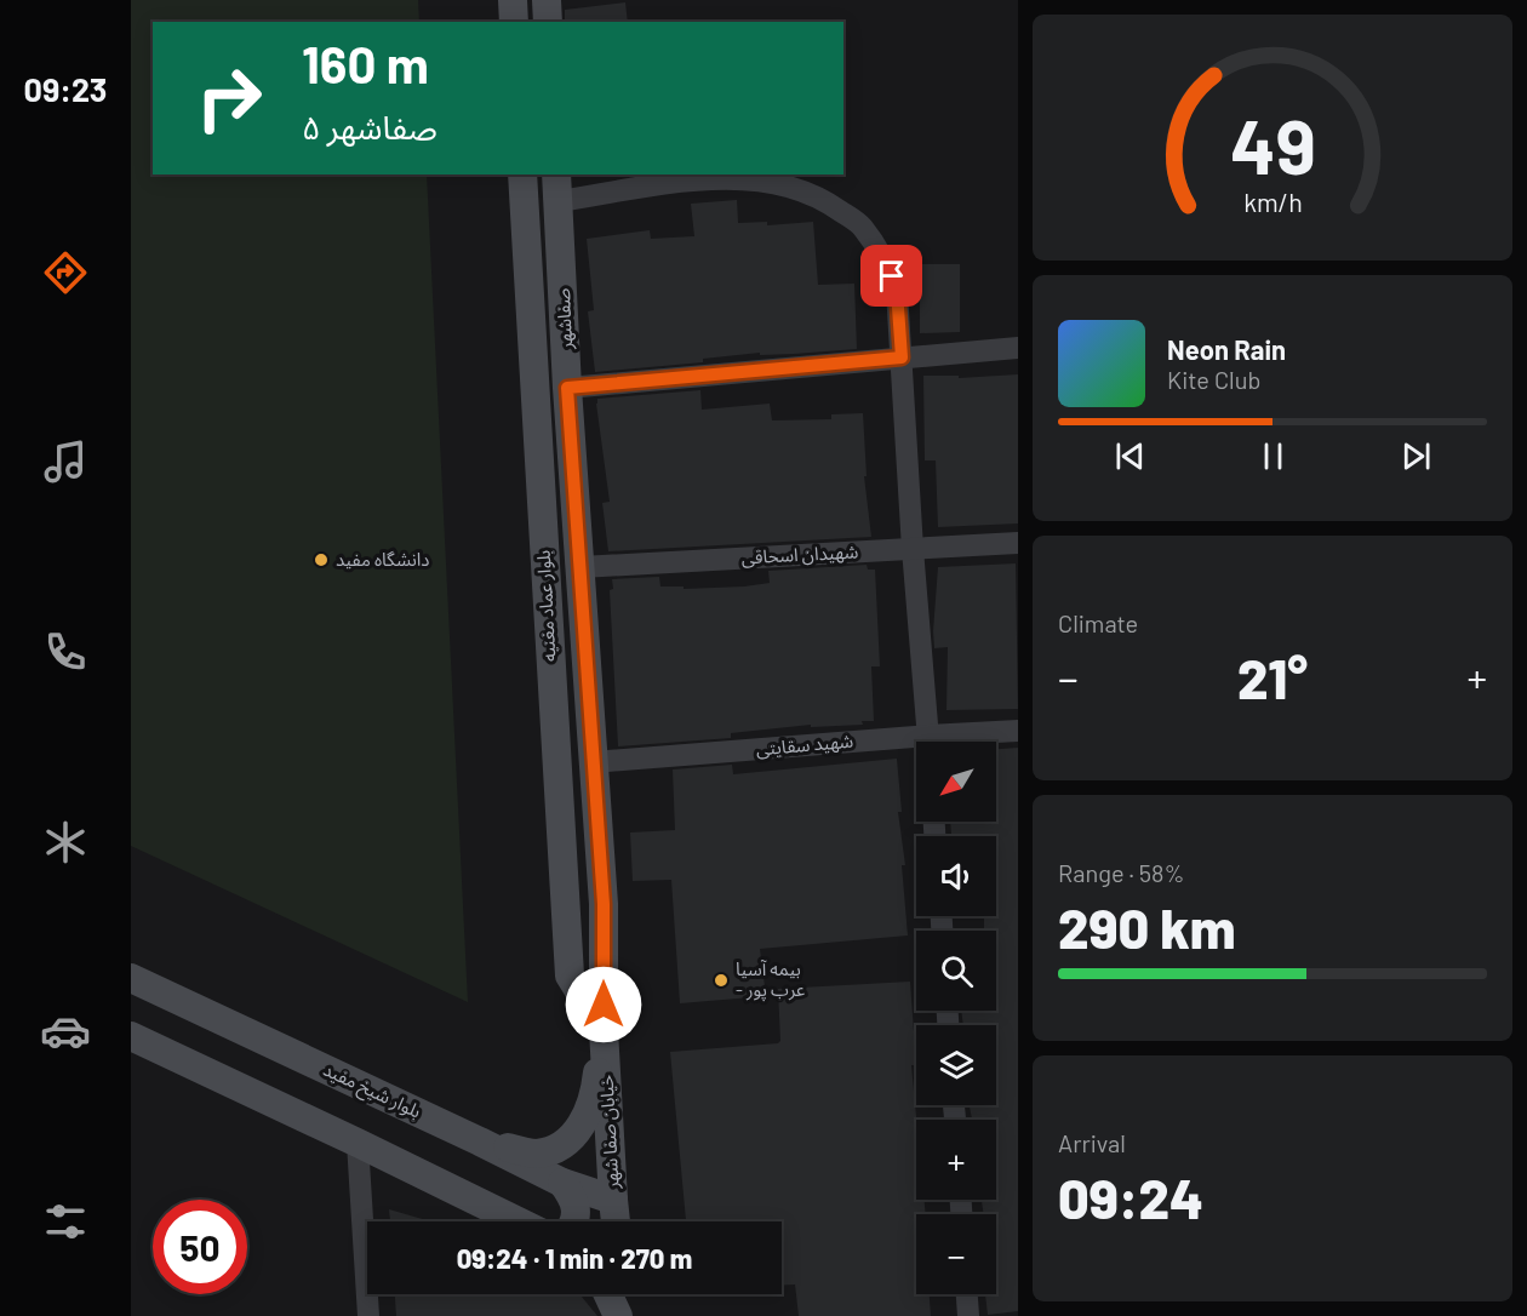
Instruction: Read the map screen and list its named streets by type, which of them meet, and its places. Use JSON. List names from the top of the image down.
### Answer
{
  "streets": {
    "main road": [
      "صفاشهر",
      "بلوار عماد مغنیه",
      "بلوار شیخ مفید",
      "خیابان صفا شهر"
    ],
    "street": ["شهیدان اسحاقی", "شهید سقایتی"]
  },
  "crossings": [
    ["صفاشهر", "شهیدان اسحاقی"],
    ["صفاشهر", "بلوار عماد مغنیه"],
    ["صفاشهر", "شهید سقایتی"],
    ["صفاشهر", "خیابان صفا شهر"],
    ["بلوار عماد مغنیه", "خیابان صفا شهر"],
    ["بلوار شیخ مفید", "خیابان صفا شهر"]
  ],
  "places": ["دانشگاه مفید", "بیمه آسیا - عرب پور"],
  "north": "bottom left",
  "page": {
    "tabs": "09:23",
    "turn": ["160 m", "صفاشهر ۵"],
    "song": ["Neon Rain", "Kite Club"],
    "tile": [
      "Climate",
      ["Range · 58%", "290 km"],
      ["Arrival", "09:24"]
    ],
    "heat": ["−", "21°", "+"],
    "map_buttons": ["+", "−"],
    "limit": "50",
    "trip": "09:24 · 1 min · 270 m",
    "gauge": ["49", "km/h"]
  }
}
